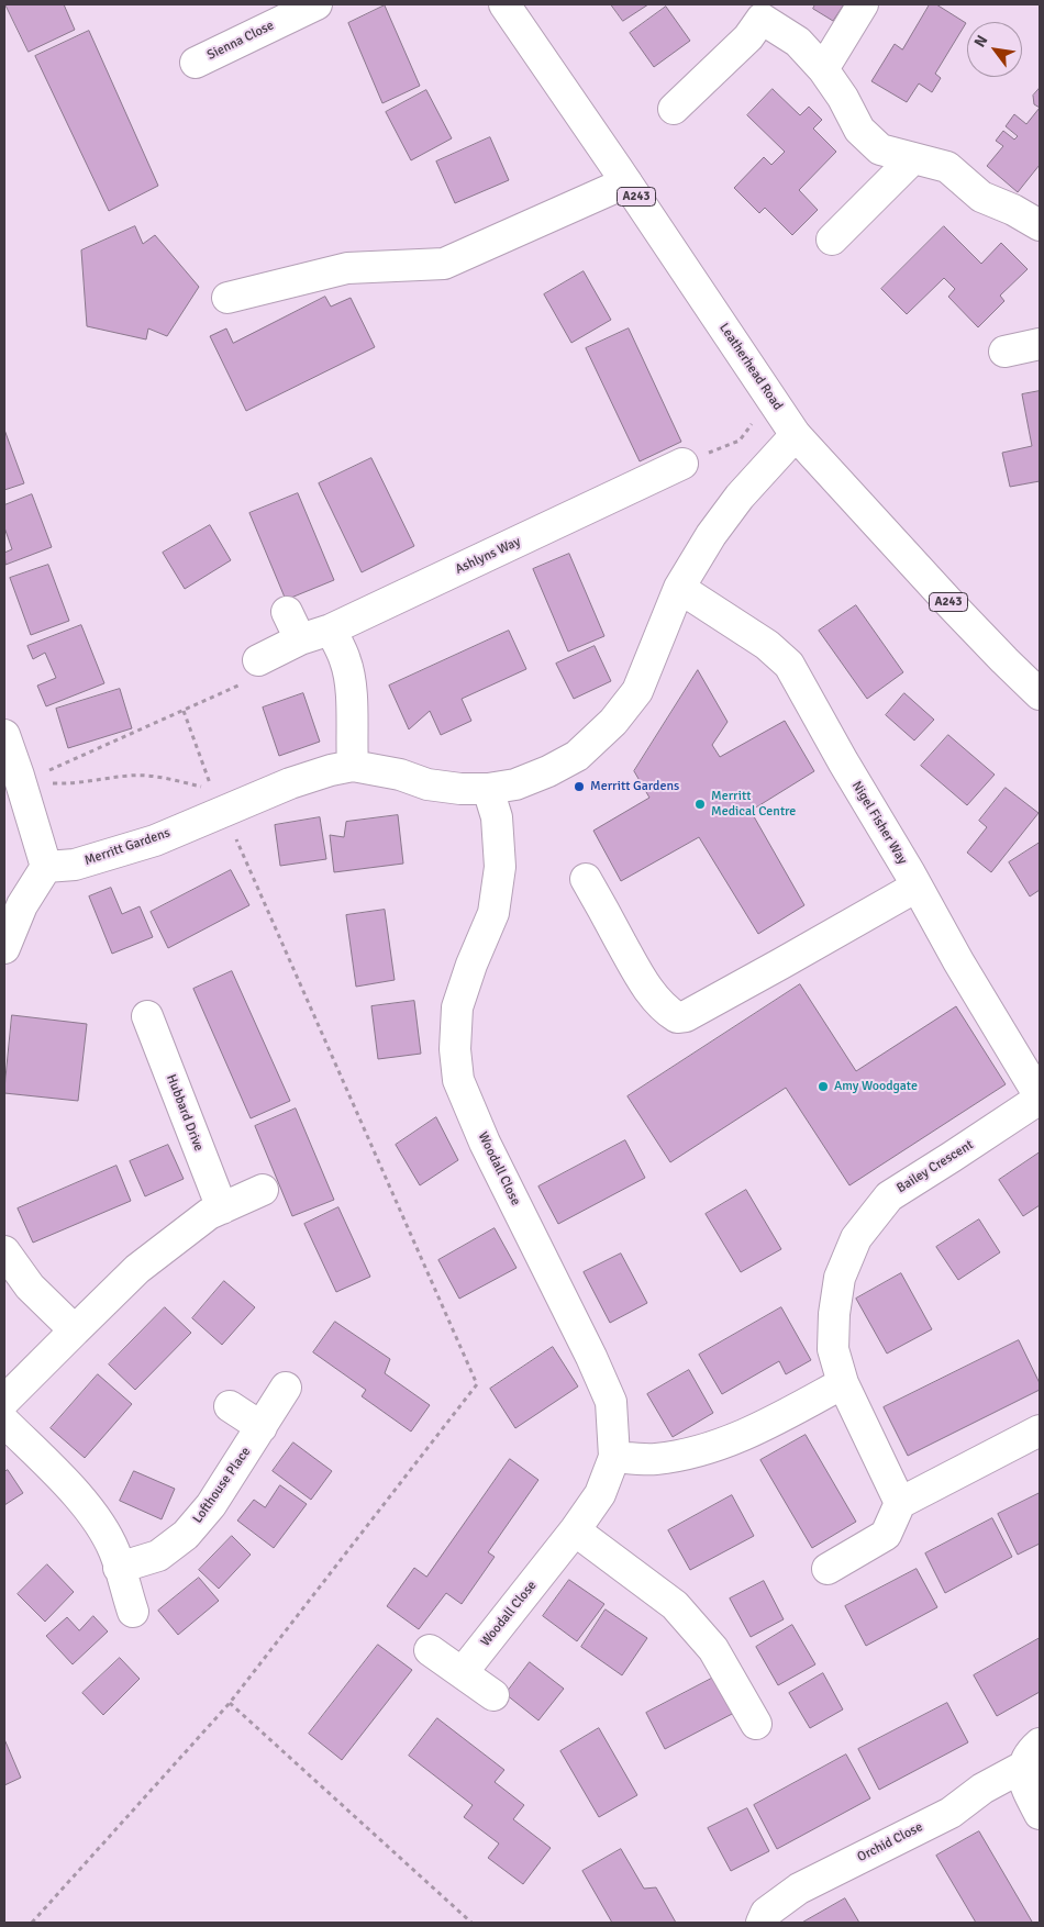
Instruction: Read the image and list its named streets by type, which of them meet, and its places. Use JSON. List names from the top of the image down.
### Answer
{
  "streets": {
    "main road": [
      "Sienna Close",
      "A243",
      "Leatherhead Road",
      "Ashlyns Way",
      "Nigel Fisher Way",
      "Merritt Gardens",
      "Hubbard Drive",
      "Bailey Crescent",
      "Woodall Close",
      "Lofthouse Place",
      "Orchid Close"
    ]
  },
  "crossings": [
    ["Leatherhead Road", "Merritt Gardens"],
    ["Nigel Fisher Way", "Merritt Gardens"],
    ["Nigel Fisher Way", "Bailey Crescent"],
    ["Merritt Gardens", "Woodall Close"]
  ],
  "places": ["Merritt Gardens", "Merritt Medical Centre", "Amy Woodgate"],
  "north": "top left"
}
